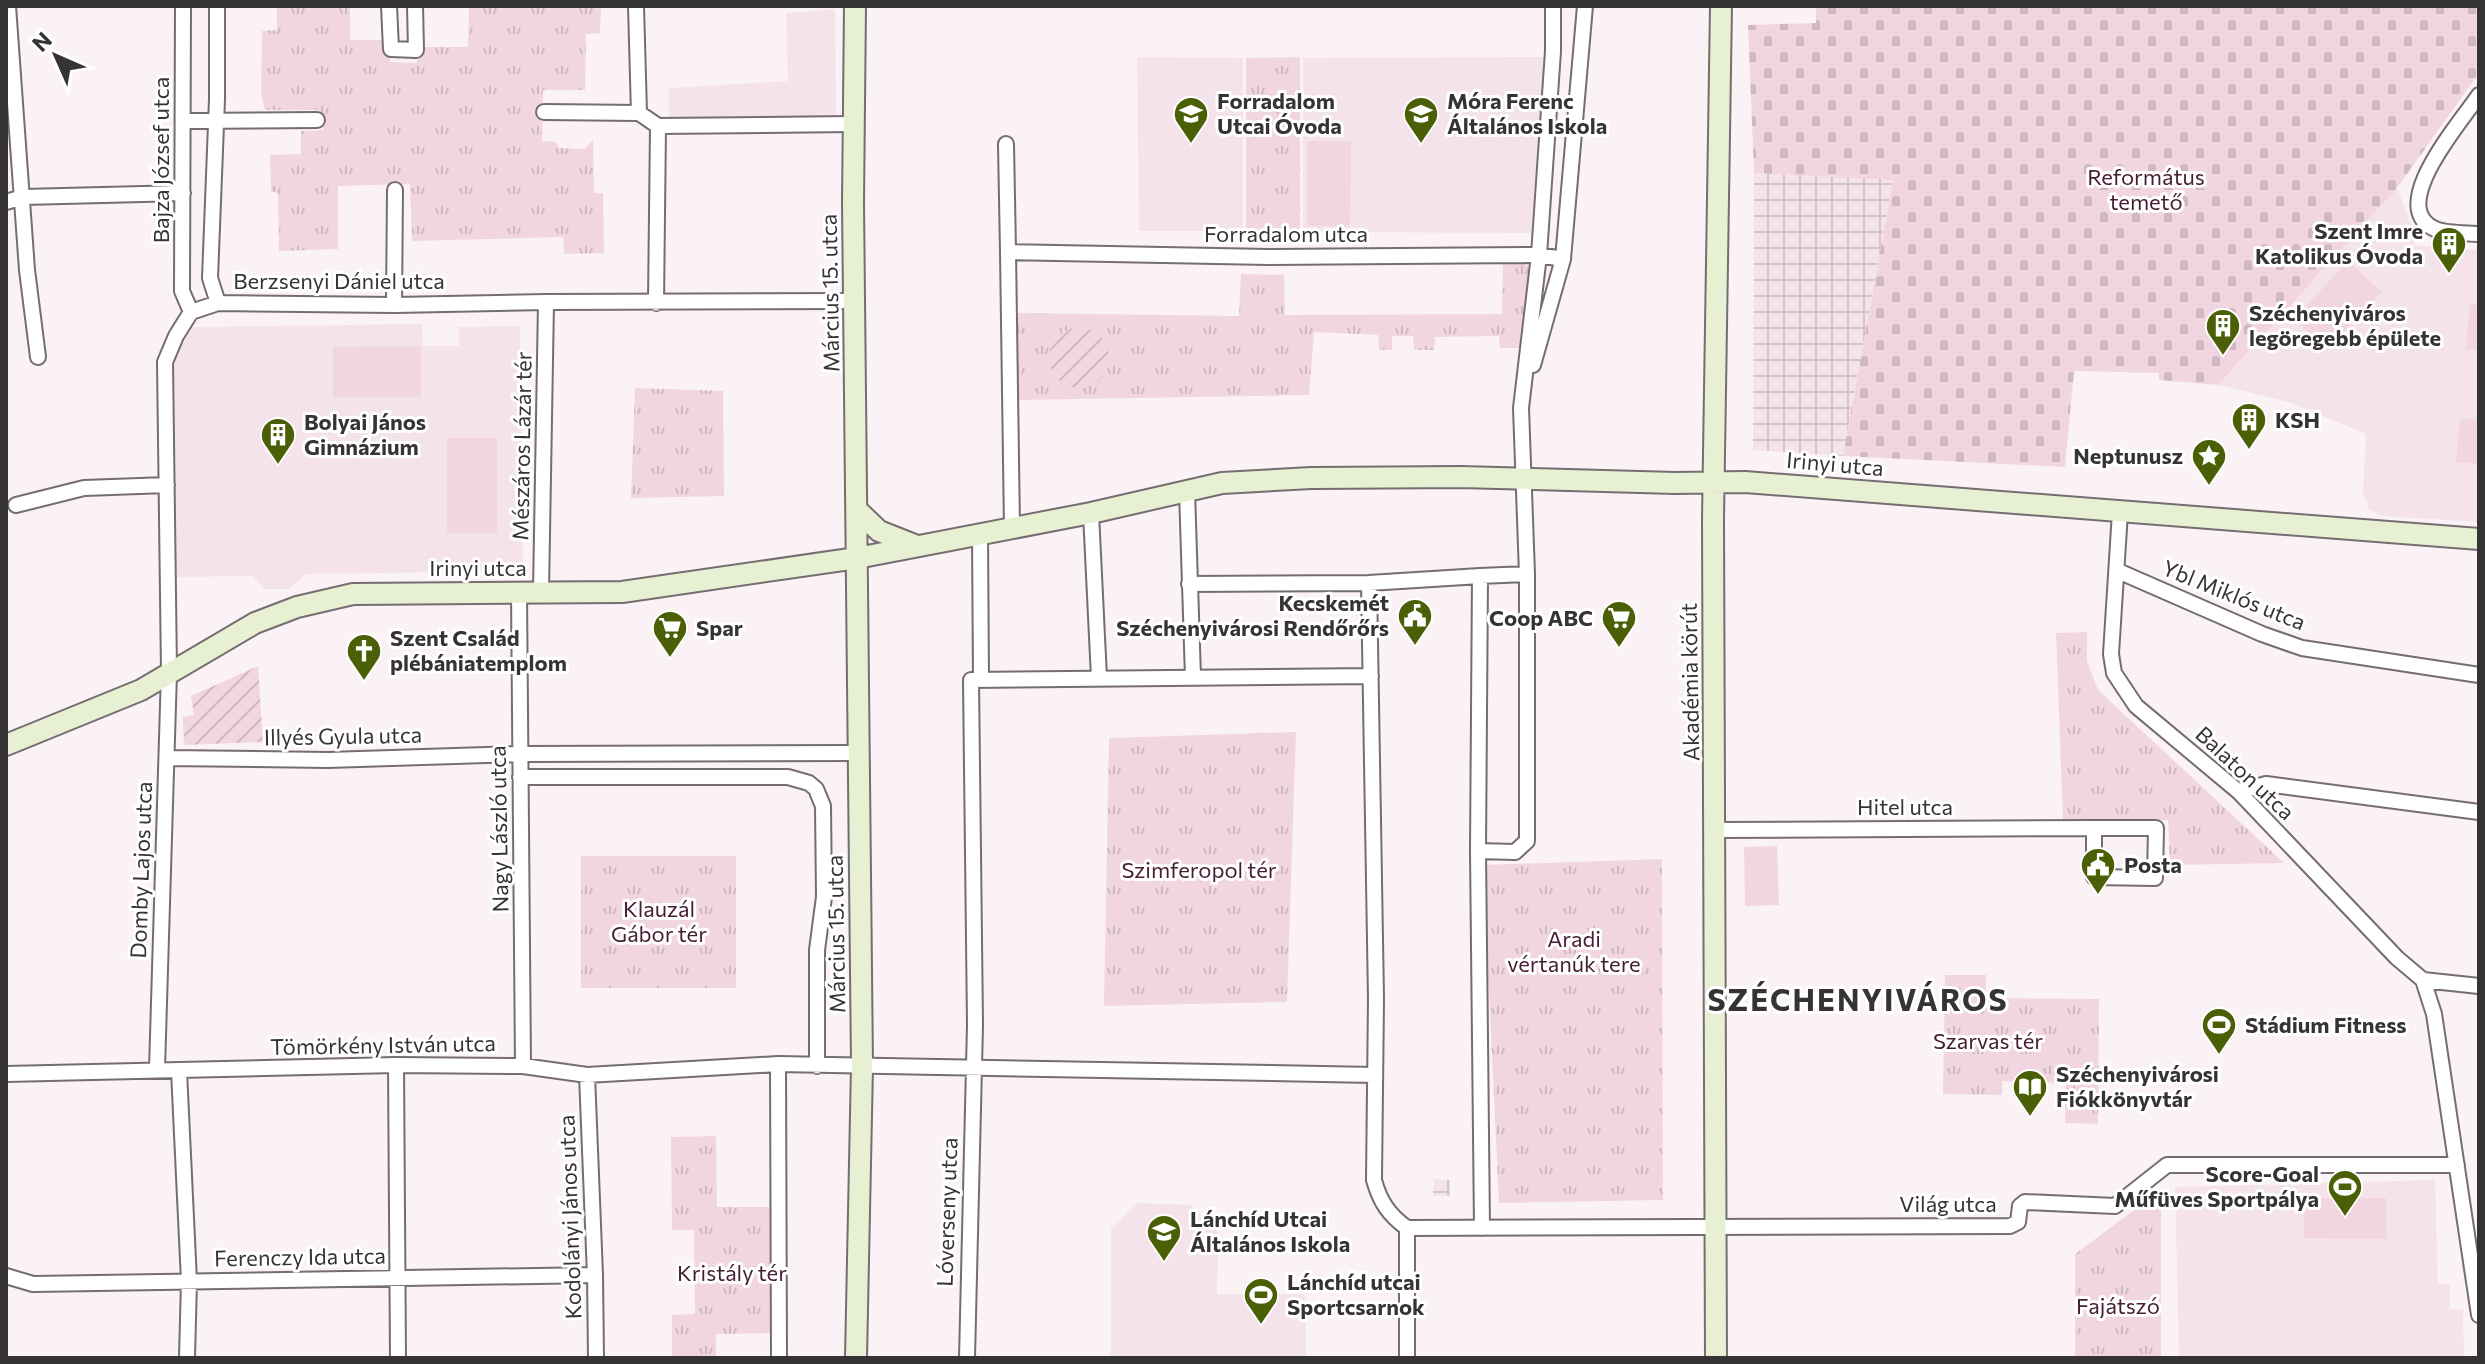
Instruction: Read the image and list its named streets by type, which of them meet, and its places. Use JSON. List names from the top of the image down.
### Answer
{
  "streets": {
    "street": [
      "Bajza József utca",
      "Forradalom utca",
      "Berzsenyi Dániel utca",
      "Március 15. utca",
      "Mészáros Lázár tér",
      "Irinyi utca",
      "Ybl Miklós utca",
      "Akadémia körút",
      "Illyés Gyula utca",
      "Balaton utca",
      "Hitel utca",
      "Nagy László utca",
      "Domby Lajos utca",
      "Tömörkény István utca",
      "Világ utca",
      "Lóverseny utca",
      "Kodolányi János utca",
      "Ferenczy Ida utca"
    ]
  },
  "crossings": [
    ["Bajza József utca", "Berzsenyi Dániel utca"],
    ["Berzsenyi Dániel utca", "Március 15. utca"],
    ["Berzsenyi Dániel utca", "Mészáros Lázár tér"],
    ["Március 15. utca", "Irinyi utca"],
    ["Mészáros Lázár tér", "Irinyi utca"],
    ["Irinyi utca", "Akadémia körút"],
    ["Irinyi utca", "Balaton utca"],
    ["Irinyi utca", "Nagy László utca"],
    ["Irinyi utca", "Domby Lajos utca"],
    ["Ybl Miklós utca", "Balaton utca"],
    ["Akadémia körút", "Hitel utca"],
    ["Akadémia körút", "Világ utca"],
    ["Illyés Gyula utca", "Nagy László utca"],
    ["Illyés Gyula utca", "Domby Lajos utca"],
    ["Nagy László utca", "Tömörkény István utca"],
    ["Domby Lajos utca", "Tömörkény István utca"],
    ["Tömörkény István utca", "Kodolányi János utca"],
    ["Kodolányi János utca", "Ferenczy Ida utca"]
  ],
  "districts": ["SZÉCHENYIVÁROS"],
  "parks": [
    "Református temető",
    "Szimferopol tér",
    "Klauzál Gábor tér",
    "Aradi vértanúk tere",
    "Szarvas tér",
    "Kristály tér",
    "Fajátszó"
  ],
  "places": {
    "school or university": ["Forradalom Utcai Óvoda", "Móra Ferenc Általános Iskola", "Lánchíd Utcai Általános Iskola"],
    "building": [
      "Szent Imre Katolikus Óvoda",
      "Széchenyiváros legöregebb épülete",
      "KSH",
      "Bolyai János Gimnázium"
    ],
    "place": ["Neptunusz"],
    "public building": ["Kecskemét Széchenyivárosi Rendőrőrs", "Posta"],
    "supermarket": ["Coop ABC", "Spar"],
    "church": ["Szent Család plébániatemplom"],
    "sports": ["Stádium Fitness", "Score-Goal Műfüves Sportpálya", "Lánchíd utcai Sportcsarnok"],
    "library": ["Széchenyivárosi Fiókkönyvtár"]
  },
  "north": "top left"
}
